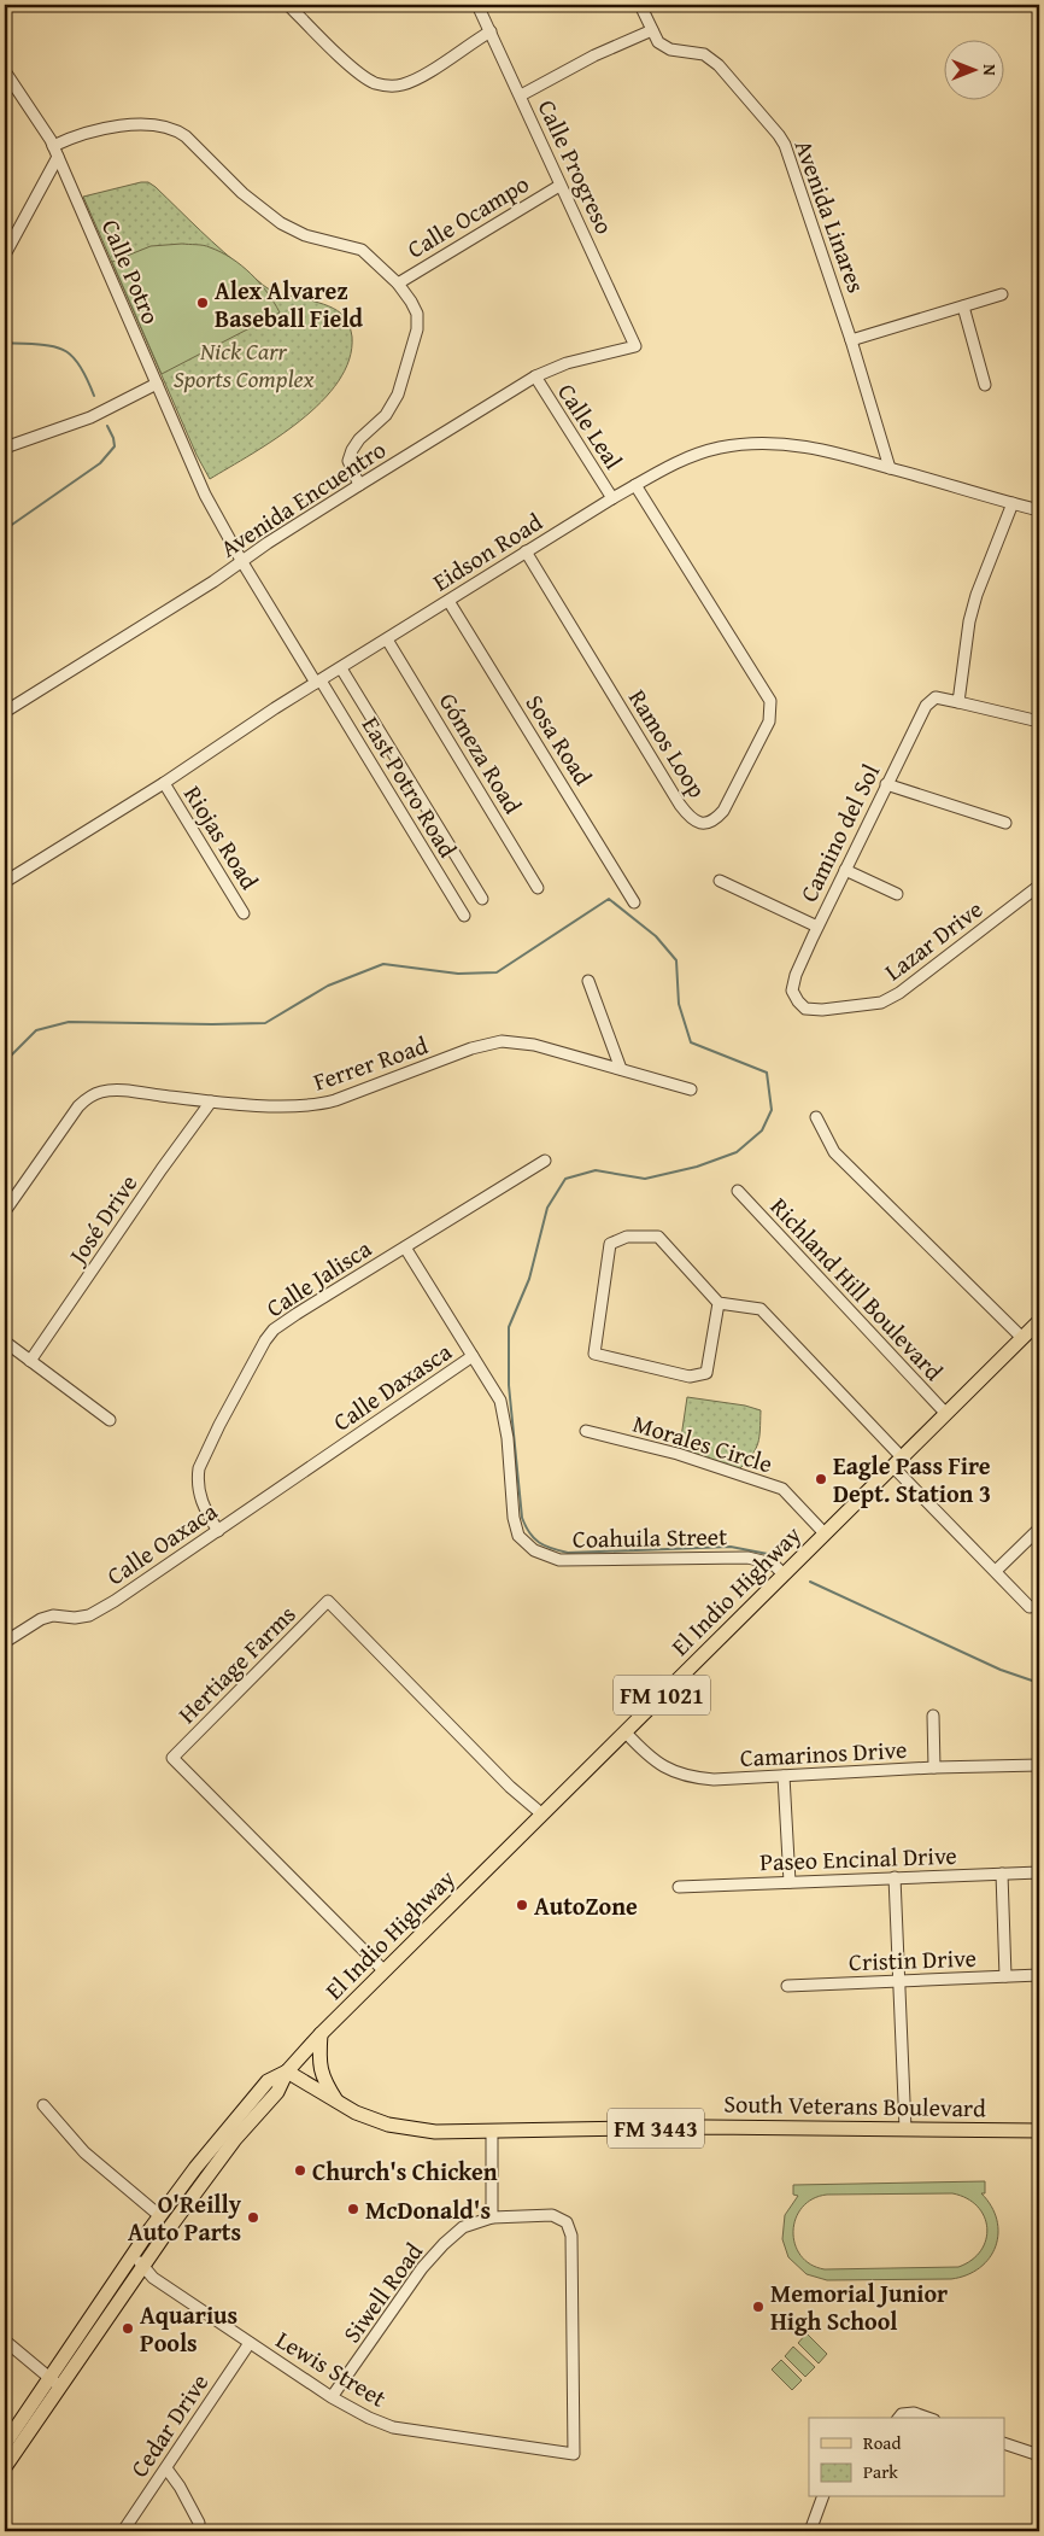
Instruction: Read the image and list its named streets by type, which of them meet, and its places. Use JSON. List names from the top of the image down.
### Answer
{
  "streets": {
    "main road": [
      "El Indio Highway",
      "FM 1021",
      "South Veterans Boulevard",
      "FM 3443"
    ],
    "street": [
      "Calle Progreso",
      "Calle Ocampo",
      "Avenida Linares",
      "Calle Potro",
      "Calle Leal",
      "Avenida Encuentro",
      "Eidson Road",
      "Sosa Road",
      "Ramos Loop",
      "Gómeza Road",
      "East Potro Road",
      "Camino del Sol",
      "Riojas Road",
      "Lazar Drive",
      "Ferrer Road",
      "José Drive",
      "Calle Jalisca",
      "Richland Hill Boulevard",
      "Calle Daxasca",
      "Morales Circle",
      "Coahuila Street",
      "Calle Oaxaca",
      "Hertiage Farms",
      "Camarinos Drive",
      "Paseo Encinal Drive",
      "Cristin Drive",
      "Siwell Road",
      "Lewis Street",
      "Cedar Drive"
    ]
  },
  "crossings": [
    ["Calle Progreso", "Calle Ocampo"],
    ["Calle Progreso", "Avenida Encuentro"],
    ["Avenida Linares", "Eidson Road"],
    ["Calle Potro", "Avenida Encuentro"],
    ["Calle Potro", "Eidson Road"],
    ["Calle Potro", "East Potro Road"],
    ["Calle Leal", "Avenida Encuentro"],
    ["Calle Leal", "Eidson Road"],
    ["Eidson Road", "Sosa Road"],
    ["Eidson Road", "Ramos Loop"],
    ["Eidson Road", "Gómeza Road"],
    ["Eidson Road", "East Potro Road"],
    ["Eidson Road", "Riojas Road"],
    ["Camino del Sol", "Lazar Drive"],
    ["Ferrer Road", "José Drive"],
    ["Calle Jalisca", "Calle Oaxaca"],
    ["Richland Hill Boulevard", "El Indio Highway"],
    ["Calle Daxasca", "Coahuila Street"],
    ["Calle Daxasca", "Calle Oaxaca"],
    ["Morales Circle", "El Indio Highway"],
    ["Coahuila Street", "El Indio Highway"],
    ["El Indio Highway", "Hertiage Farms"],
    ["El Indio Highway", "Camarinos Drive"],
    ["El Indio Highway", "South Veterans Boulevard"],
    ["El Indio Highway", "Lewis Street"],
    ["Siwell Road", "Lewis Street"],
    ["Lewis Street", "Cedar Drive"]
  ],
  "parks": ["Nick Carr Sports Complex"],
  "places": [
    "Alex Alvarez Baseball Field",
    "Eagle Pass Fire Dept. Station 3",
    "AutoZone",
    "Church's Chicken",
    "McDonald's",
    "O'Reilly Auto Parts",
    "Memorial Junior High School",
    "Aquarius Pools"
  ],
  "legend": ["Road", "Park"],
  "north": "right"
}
